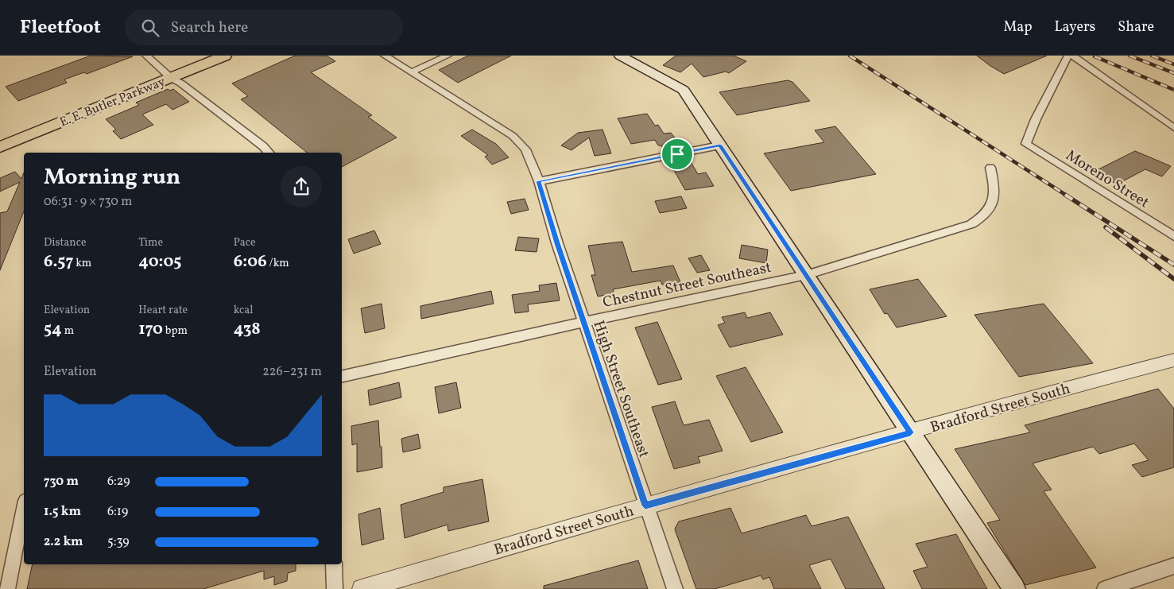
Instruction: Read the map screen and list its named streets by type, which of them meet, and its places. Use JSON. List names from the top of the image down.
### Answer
{
  "streets": {
    "highway": ["E. E. Butler Parkway"],
    "street": [
      "Moreno Street",
      "Chestnut Street Southeast",
      "High Street Southeast",
      "Bradford Street South"
    ]
  },
  "crossings": [
    ["Chestnut Street Southeast", "High Street Southeast"],
    ["High Street Southeast", "Bradford Street South"]
  ],
  "page": {
    "header": "Fleetfoot",
    "search": "Search here",
    "nav": ["Map", "Layers", "Share"],
    "heading": ["Morning run", "06:31 · 9 × 730 m"],
    "stats": [
      ["Distance", "6.57 km"],
      ["Time", "40:05"],
      ["Pace", "6:06 /km"],
      ["Elevation", "54 m"],
      ["Heart rate", "170 bpm"],
      ["kcal", "438"]
    ],
    "chart": ["Elevation", "226–231 m"],
    "list": [
      {
        "name": "730 m",
        "note": "6:29"
      },
      {
        "name": "1.5 km",
        "note": "6:19"
      },
      {
        "name": "2.2 km",
        "note": "5:39"
      }
    ]
  }
}
